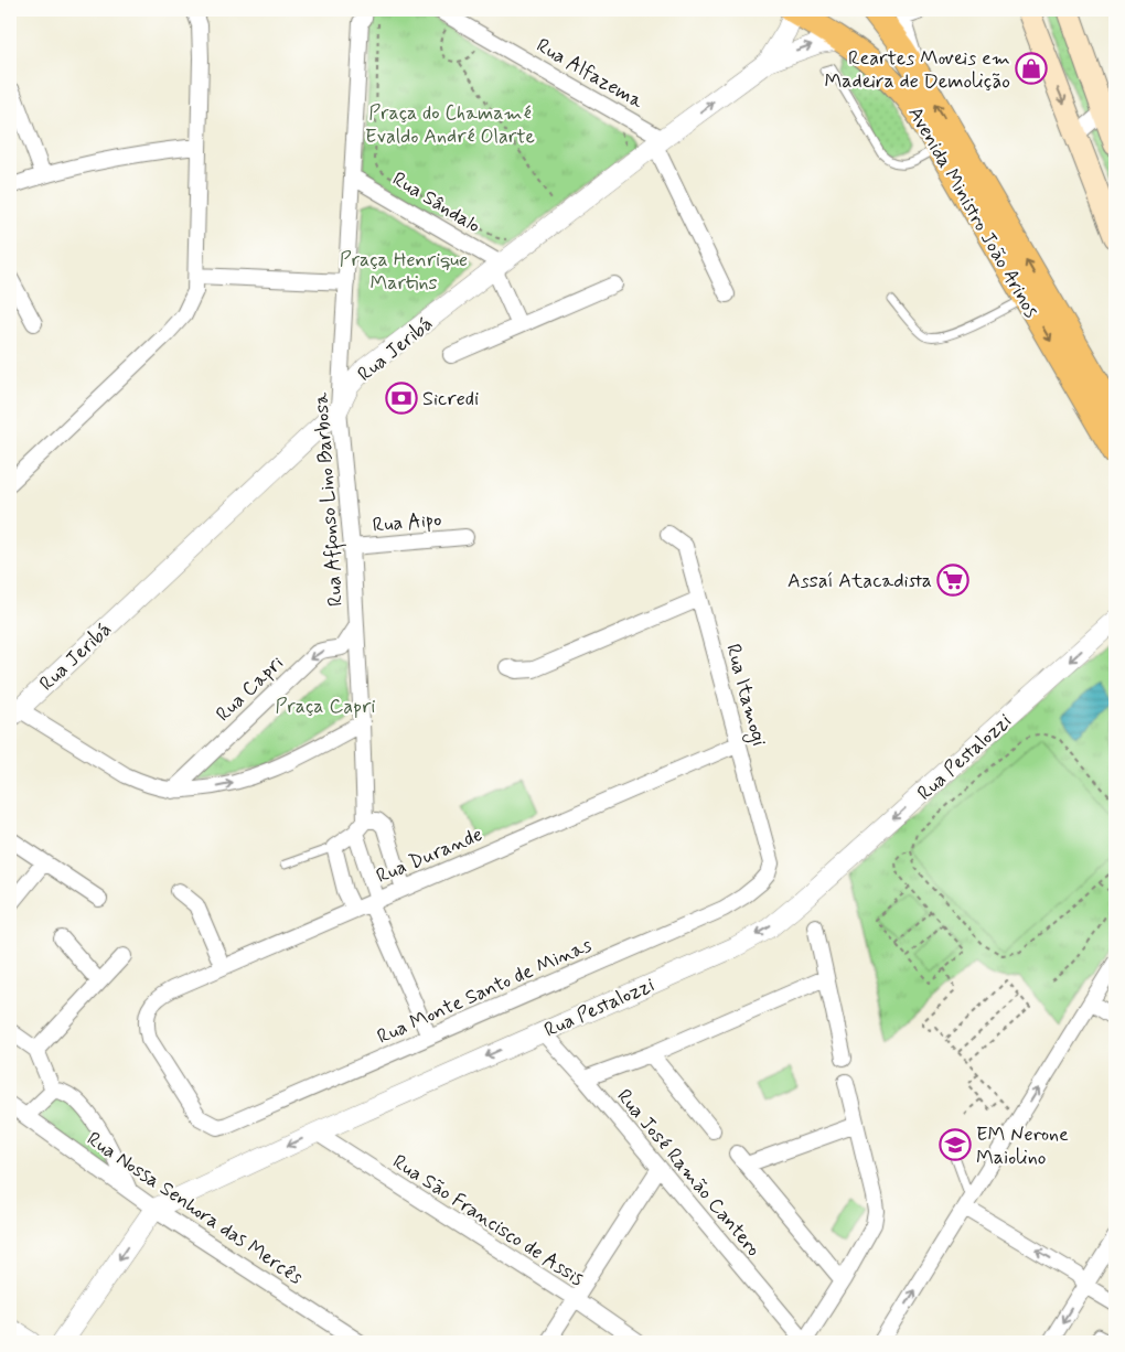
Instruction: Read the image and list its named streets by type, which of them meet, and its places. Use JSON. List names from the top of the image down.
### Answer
{
  "streets": {
    "main road": ["Avenida Ministro João Arinos"],
    "street": [
      "Rua Alfazema",
      "Rua Sândalo",
      "Rua Jeribá",
      "Rua Affonso Lino Barbosa",
      "Rua Aipo",
      "Rua Capri",
      "Rua Itamogi",
      "Rua Pestalozzi",
      "Rua Durande",
      "Rua Monte Santo de Minas",
      "Rua José Ramão Cantero",
      "Rua Nossa Senhora das Mercês",
      "Rua São Francisco de Assis"
    ]
  },
  "crossings": [
    ["Rua Alfazema", "Rua Jeribá"],
    ["Rua Sândalo", "Rua Jeribá"],
    ["Rua Sândalo", "Rua Affonso Lino Barbosa"],
    ["Rua Jeribá", "Rua Affonso Lino Barbosa"],
    ["Rua Affonso Lino Barbosa", "Rua Aipo"],
    ["Rua Affonso Lino Barbosa", "Rua Capri"],
    ["Rua Itamogi", "Rua Durande"],
    ["Rua Itamogi", "Rua Monte Santo de Minas"],
    ["Rua Pestalozzi", "Rua José Ramão Cantero"],
    ["Rua Pestalozzi", "Rua Nossa Senhora das Mercês"],
    ["Rua Pestalozzi", "Rua São Francisco de Assis"],
    ["Rua Durande", "Rua Monte Santo de Minas"]
  ],
  "one_way": ["Rua Pestalozzi"],
  "parks": ["Praça do Chamamé Evaldo André Olarte", "Praça Henrique Martins", "Praça Capri"],
  "places": {
    "shop": ["Reartes Moveis em Madeira de Demolição"],
    "bank": ["Sicredi"],
    "supermarket": ["Assaí Atacadista"],
    "school or university": ["EM Nerone Maiolino"]
  }
}
